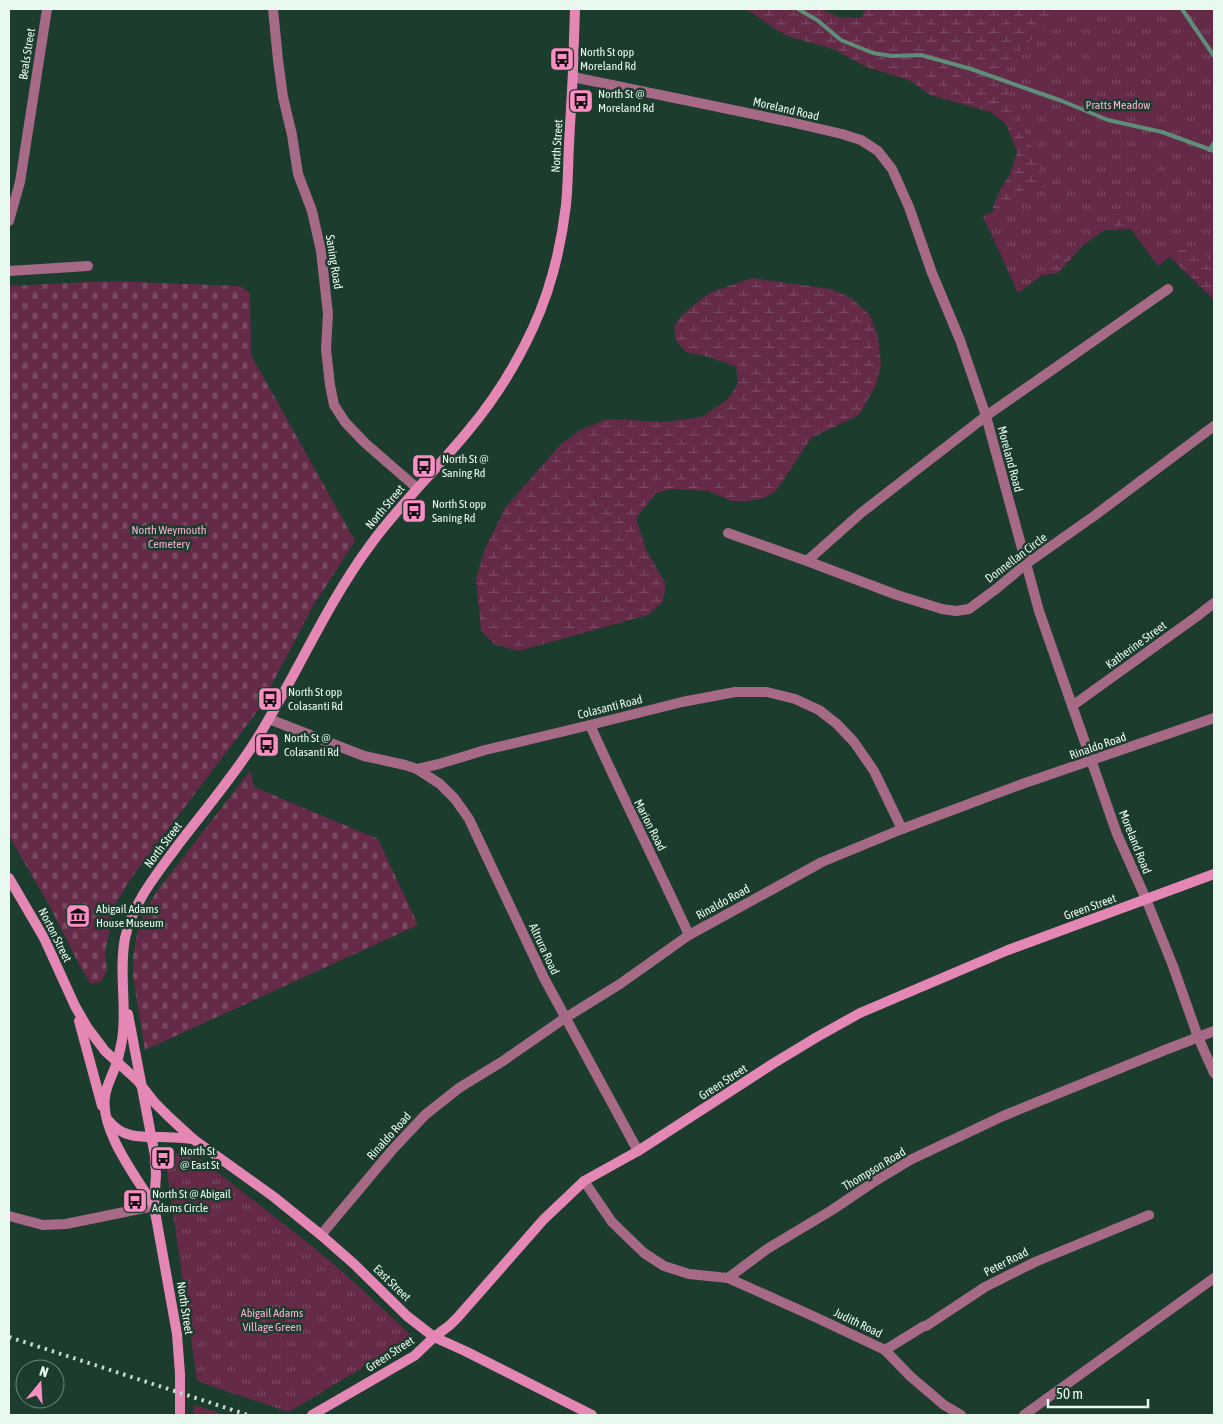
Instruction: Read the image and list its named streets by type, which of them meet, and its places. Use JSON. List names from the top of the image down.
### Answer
{
  "streets": {
    "street": [
      "Beals Street",
      "Moreland Road",
      "North Street",
      "Saning Road",
      "Donnellan Circle",
      "Katherine Street",
      "Colasanti Road",
      "Rinaldo Road",
      "Marion Road",
      "Green Street",
      "Norton Street",
      "Altrura Road",
      "Thompson Road",
      "Peter Road",
      "East Street",
      "Judith Road"
    ]
  },
  "crossings": [
    ["Moreland Road", "North Street"],
    ["Moreland Road", "Donnellan Circle"],
    ["Moreland Road", "Katherine Street"],
    ["Moreland Road", "Rinaldo Road"],
    ["Moreland Road", "Green Street"],
    ["Moreland Road", "Thompson Road"],
    ["North Street", "Saning Road"],
    ["North Street", "Colasanti Road"],
    ["North Street", "Norton Street"],
    ["North Street", "East Street"],
    ["Colasanti Road", "Rinaldo Road"],
    ["Colasanti Road", "Marion Road"],
    ["Colasanti Road", "Altrura Road"],
    ["Rinaldo Road", "Marion Road"],
    ["Rinaldo Road", "Altrura Road"],
    ["Rinaldo Road", "East Street"],
    ["Green Street", "Altrura Road"],
    ["Green Street", "East Street"],
    ["Norton Street", "East Street"],
    ["Thompson Road", "Judith Road"],
    ["Peter Road", "Judith Road"]
  ],
  "parks": ["Pratts Meadow", "North Weymouth Cemetery", "Abigail Adams Village Green"],
  "places": {
    "bus stop": [
      "North St opp Moreland Rd",
      "North St @ Moreland Rd",
      "North St @ Saning Rd",
      "North St opp Saning Rd",
      "North St opp Colasanti Rd",
      "North St @ Colasanti Rd",
      "North St @ East St",
      "North St @ Abigail Adams Circle"
    ],
    "museum": ["Abigail Adams House Museum"]
  },
  "scale_bar": "50 m",
  "north": "top"
}
